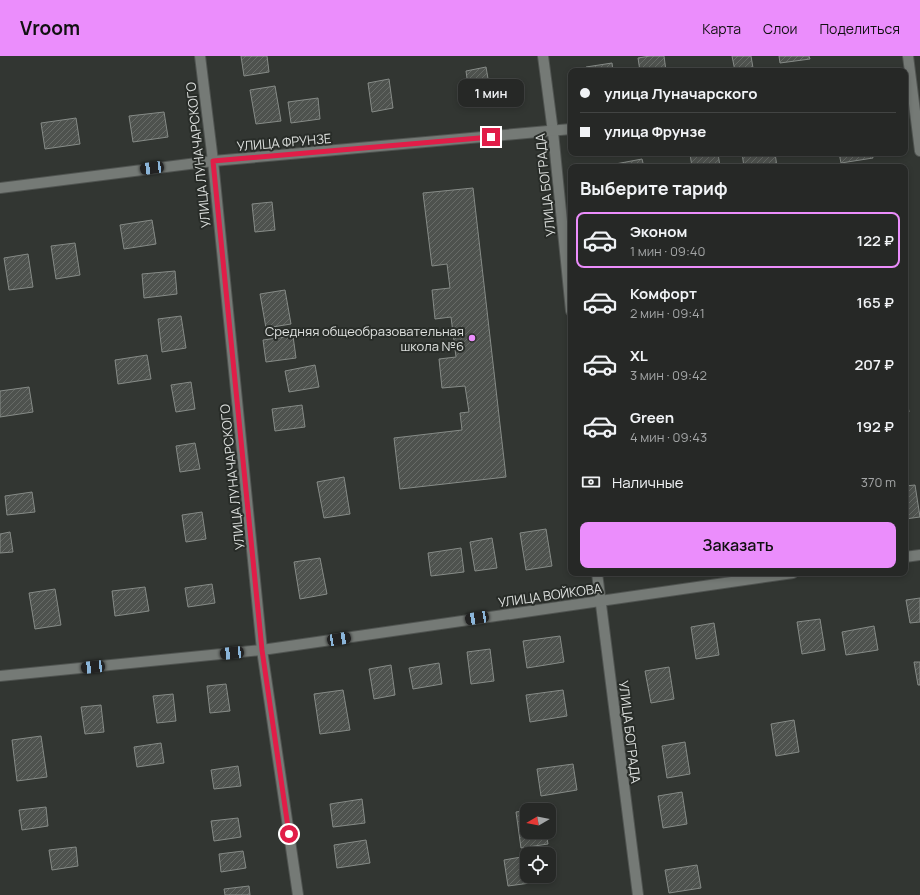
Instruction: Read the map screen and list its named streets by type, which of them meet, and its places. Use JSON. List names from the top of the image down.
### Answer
{
  "streets": {
    "street": [
      "УЛИЦА ФРУНЗЕ",
      "УЛИЦА ЛУНАЧАРСКОГО",
      "УЛИЦА БОГРАДА",
      "УЛИЦА ВОЙКОВА"
    ]
  },
  "crossings": [
    ["УЛИЦА ФРУНЗЕ", "УЛИЦА ЛУНАЧАРСКОГО"],
    ["УЛИЦА ФРУНЗЕ", "УЛИЦА БОГРАДА"],
    ["УЛИЦА ЛУНАЧАРСКОГО", "УЛИЦА ВОЙКОВА"],
    ["УЛИЦА БОГРАДА", "УЛИЦА ВОЙКОВА"]
  ],
  "places": ["Средняя общеобразовательная школа №6"],
  "north": "left",
  "page": {
    "header": "Vroom",
    "nav": ["Карта", "Слои", "Поделиться"],
    "banner": ["улица Луначарского", "улица Фрунзе"],
    "bubble": "1 мин",
    "heading": "Выберите тариф",
    "list": [
      {
        "name": "Эконом",
        "note": "1 мин · 09:40",
        "value": "122 ₽"
      },
      {
        "name": "Комфорт",
        "note": "2 мин · 09:41",
        "value": "165 ₽"
      },
      {
        "name": "XL",
        "note": "3 мин · 09:42",
        "value": "207 ₽"
      },
      {
        "name": "Green",
        "note": "4 мин · 09:43",
        "value": "192 ₽"
      }
    ],
    "pay": ["Наличные", "370 m"],
    "buttons": "Заказать"
  }
}
